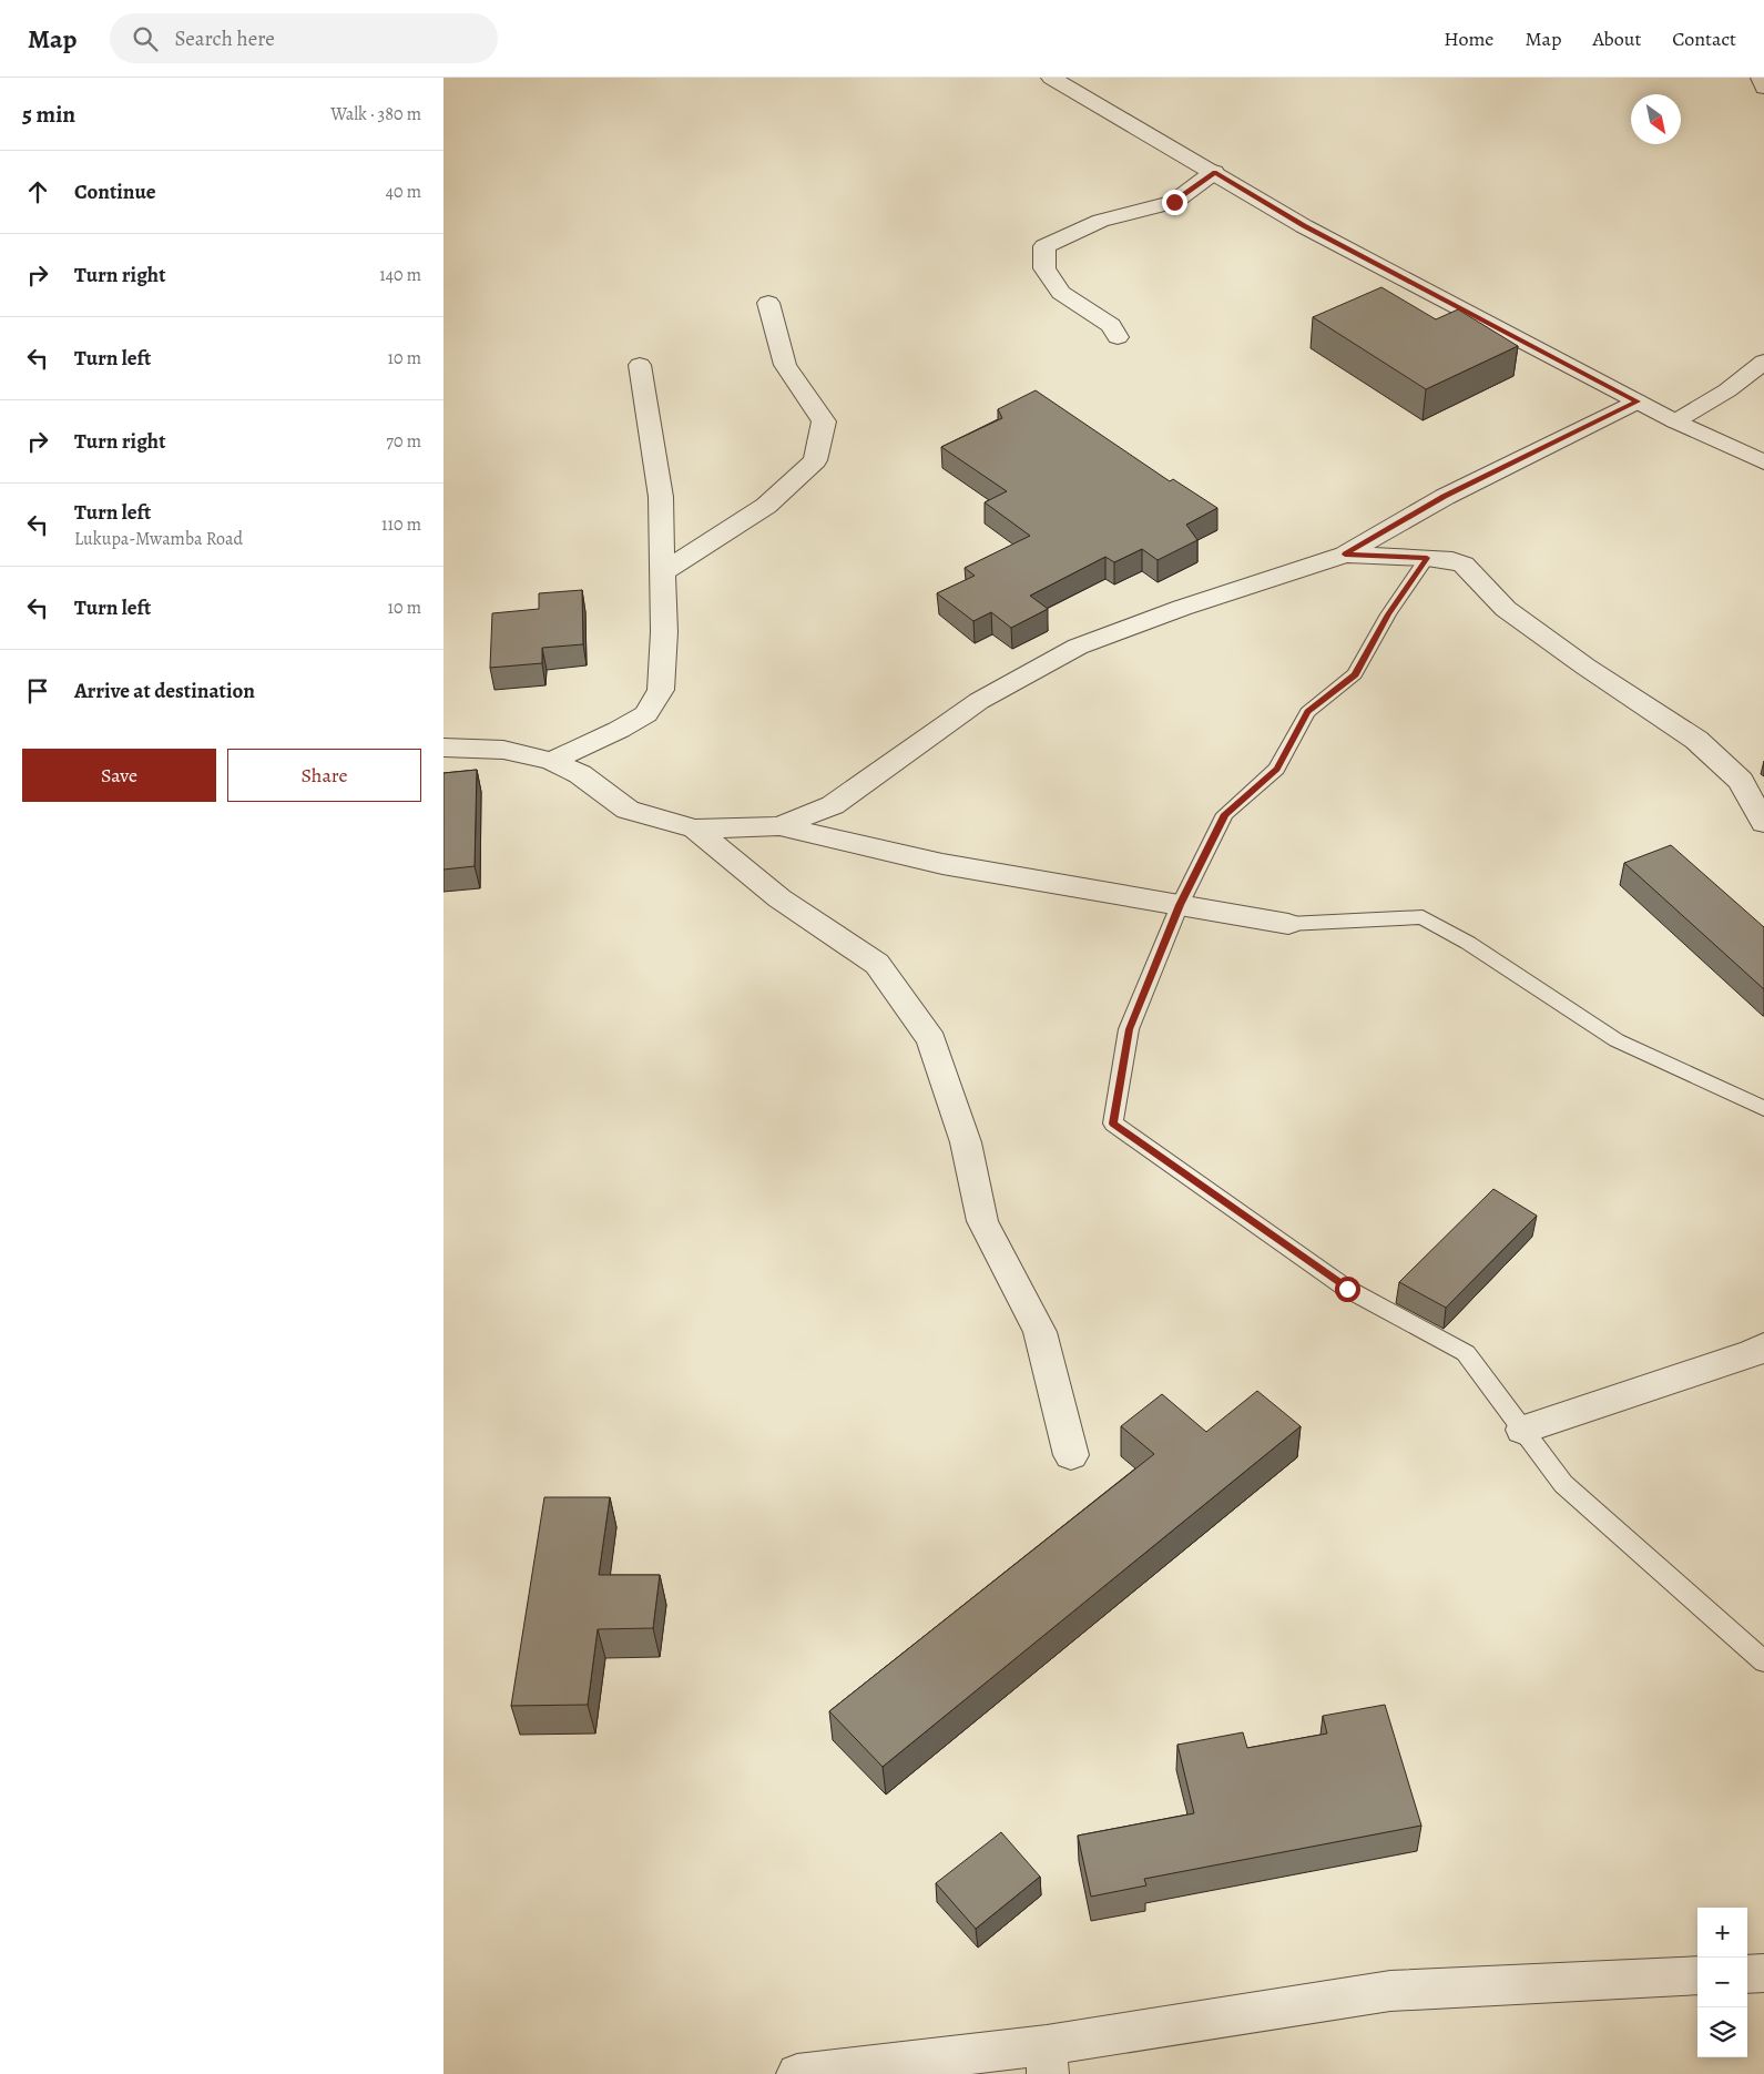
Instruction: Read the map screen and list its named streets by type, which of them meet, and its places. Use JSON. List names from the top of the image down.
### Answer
{
  "north": "bottom right",
  "page": {
    "header": "Map",
    "search": "Search here",
    "nav": [
      "Home",
      "Map",
      "About",
      "Contact"
    ],
    "heading": ["5 min", "Walk · 380 m"],
    "list": [
      ["Continue", "40 m"],
      ["Turn right", "140 m"],
      ["Turn left", "10 m"],
      ["Turn right", "70 m"],
      ["Turn left", "Lukupa-Mwamba Road", "110 m"],
      ["Turn left", "10 m"],
      "Arrive at destination"
    ],
    "buttons": ["Save", "Share"],
    "map_buttons": ["+", "−"]
  }
}
